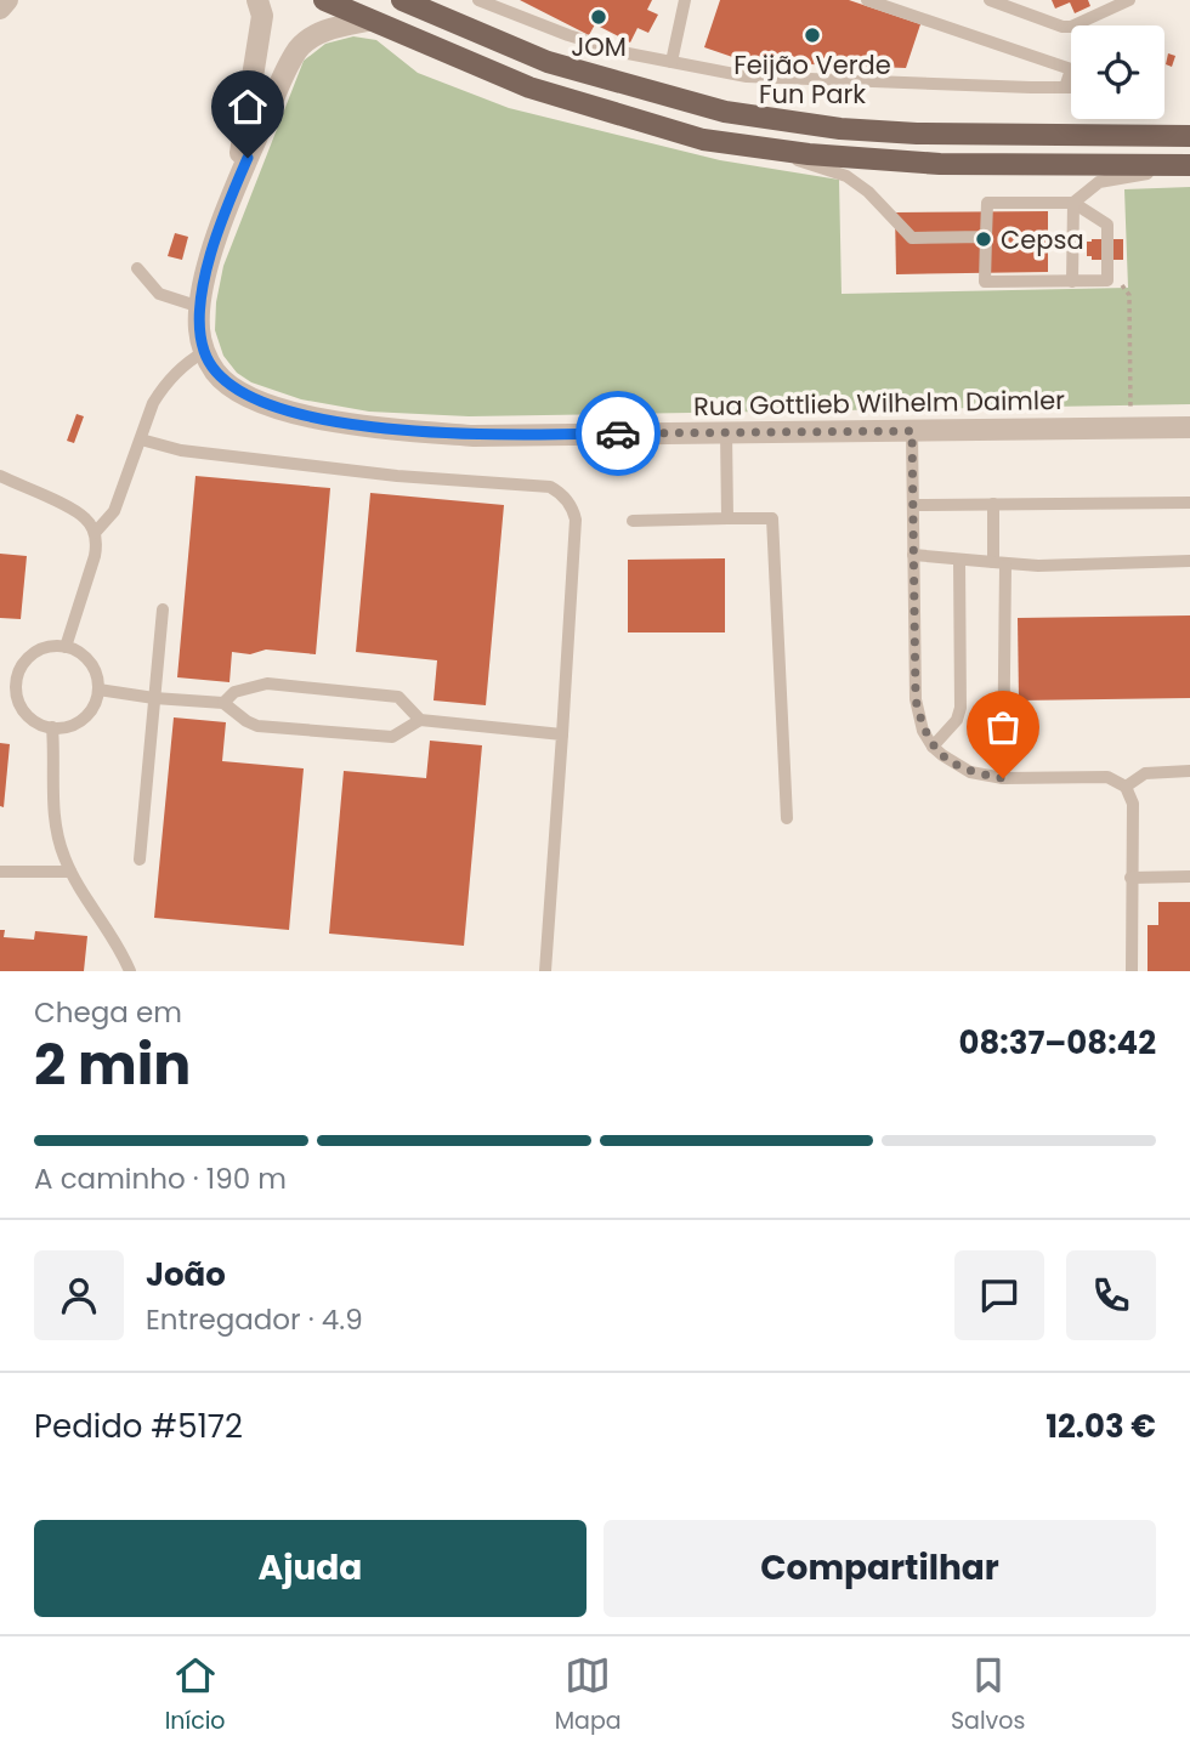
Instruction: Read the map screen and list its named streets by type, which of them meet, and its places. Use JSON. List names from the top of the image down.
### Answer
{
  "streets": {
    "street": ["Rua Gottlieb Wilhelm Daimler"]
  },
  "places": ["JOM", "Feijão Verde Fun Park", "Cepsa"],
  "page": {
    "heading": ["2 min", "Chega em", "08:37–08:42"],
    "panel": [
      "João",
      "Entregador · 4.9",
      "Pedido #5172",
      "12.03 €"
    ],
    "bar": "A caminho · 190 m",
    "buttons": ["Ajuda", "Compartilhar"],
    "tabs": ["Início", "Mapa", "Salvos"]
  }
}
